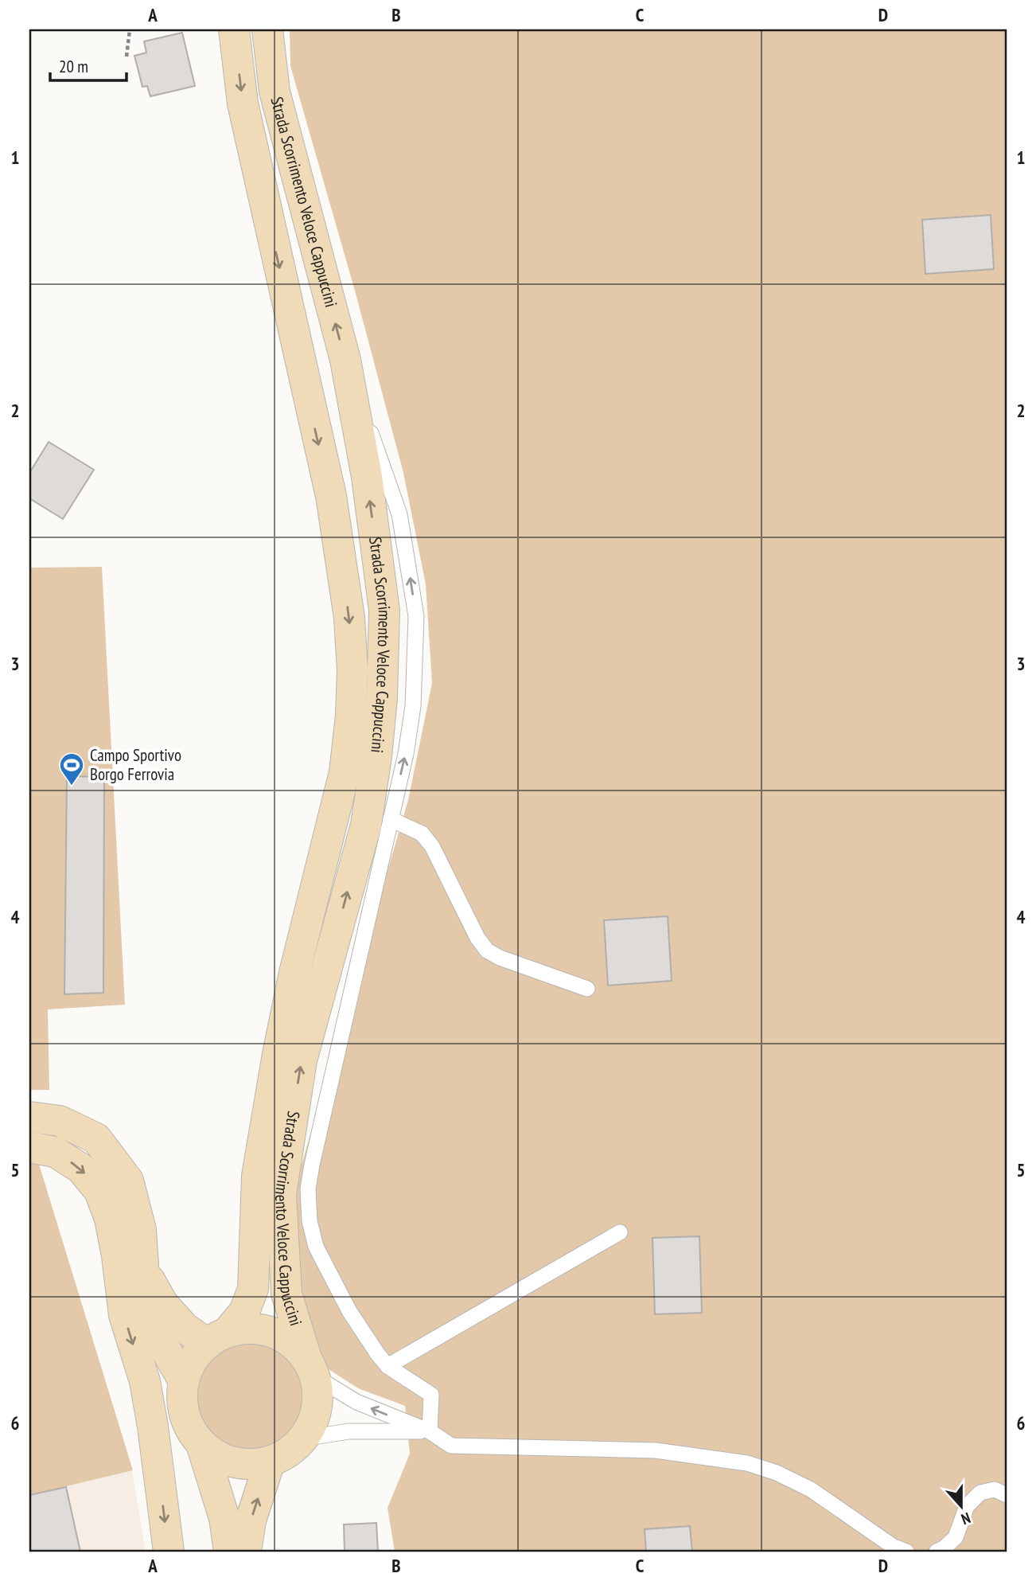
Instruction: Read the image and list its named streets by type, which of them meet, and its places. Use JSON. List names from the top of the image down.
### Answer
{
  "streets": {
    "main road": ["Strada Scorrimento Veloce Cappuccini"]
  },
  "places": {
    "sports": ["Campo Sportivo Borgo Ferrovia"]
  },
  "scale_bar": "20 m",
  "north": "bottom",
  "grid": {
    "columns": [
      "A",
      "B",
      "C",
      "D"
    ],
    "rows": [
      "1",
      "2",
      "3",
      "4",
      "5",
      "6"
    ]
  }
}
